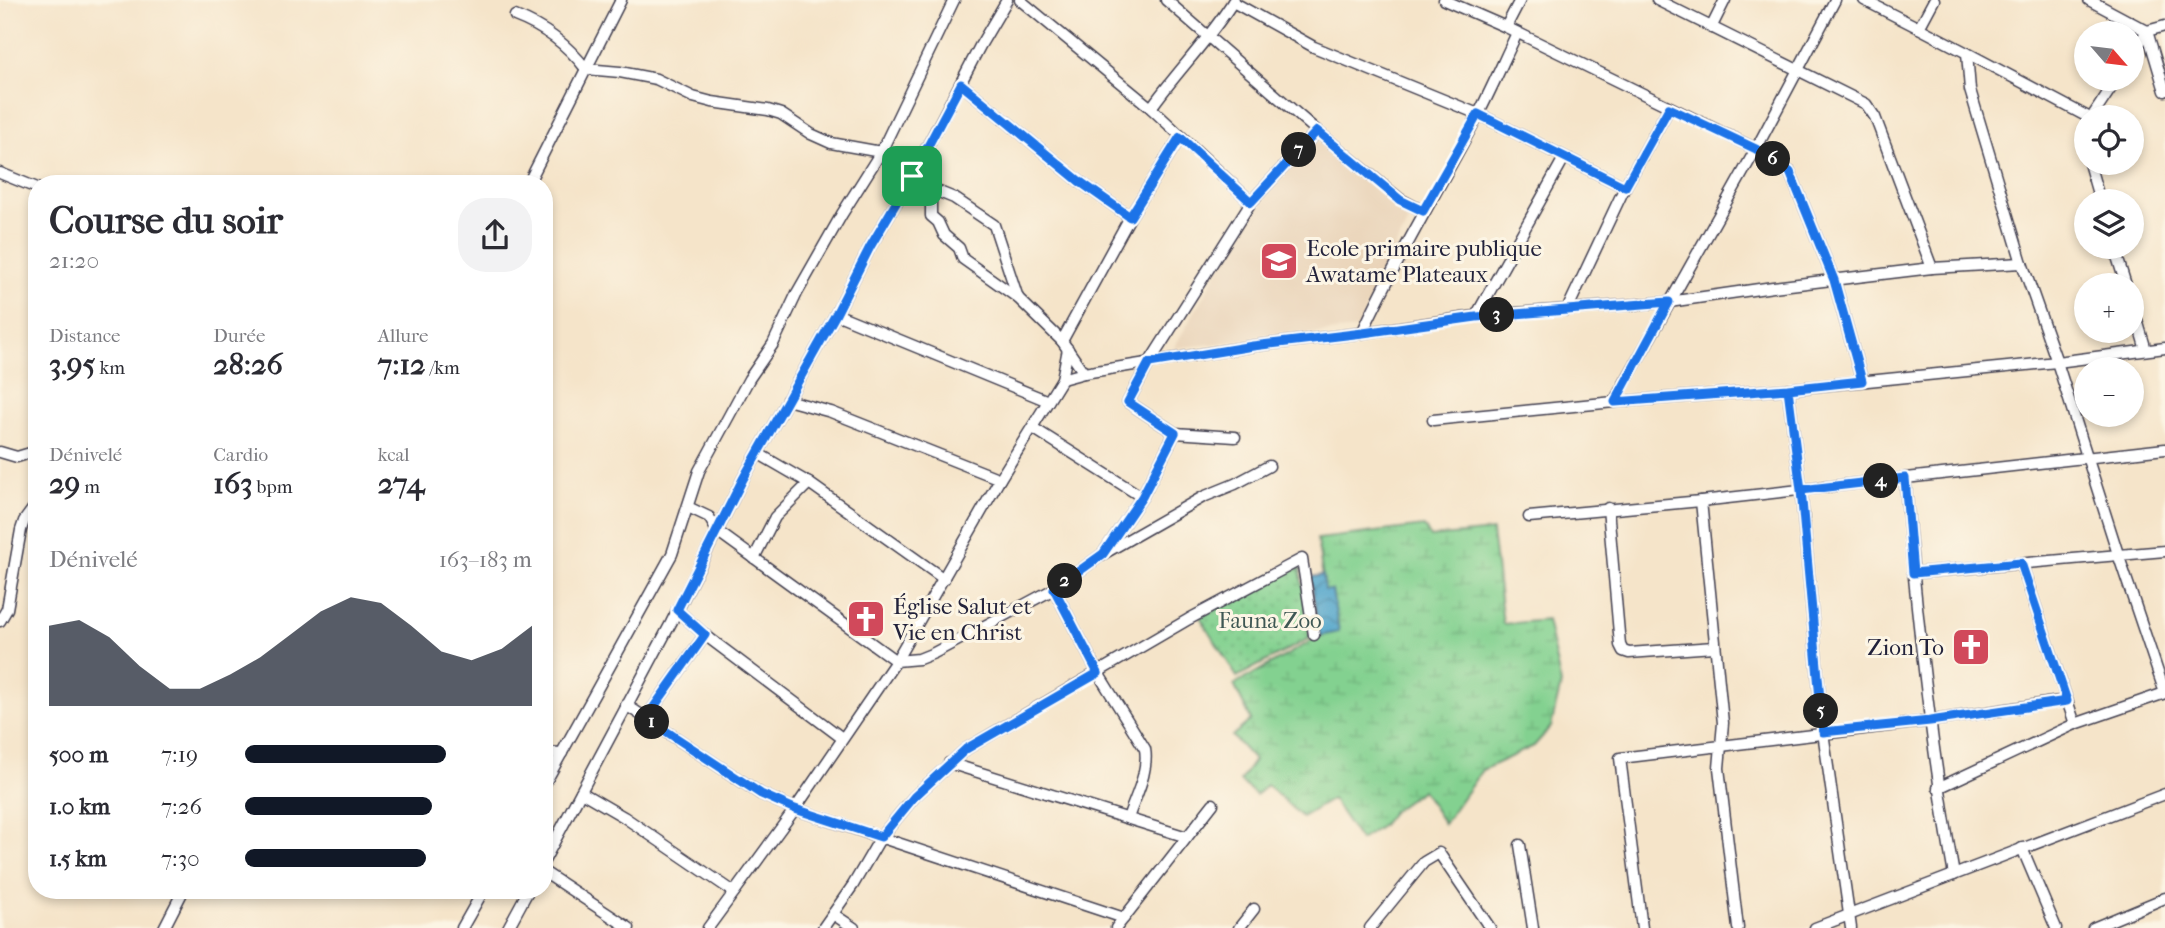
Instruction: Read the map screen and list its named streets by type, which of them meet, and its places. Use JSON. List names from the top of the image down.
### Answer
{
  "parks": ["Fauna Zoo"],
  "places": {
    "school or university": ["Ecole primaire publique Awatame Plateaux"],
    "church": ["Église Salut et Vie en Christ", "Zion To"]
  },
  "north": "bottom right",
  "page": {
    "map_buttons": ["+", "−"],
    "pins": [
      "7",
      "6",
      "3",
      "4",
      "2",
      "5",
      "1"
    ],
    "heading": ["Course du soir", "21:20"],
    "stats": [
      ["Distance", "3.95 km"],
      ["Durée", "28:26"],
      ["Allure", "7:12 /km"],
      ["Dénivelé", "29 m"],
      ["Cardio", "163 bpm"],
      ["kcal", "274"]
    ],
    "chart": ["Dénivelé", "163–183 m"],
    "list": [
      {
        "name": "500 m",
        "note": "7:19"
      },
      {
        "name": "1.0 km",
        "note": "7:26"
      },
      {
        "name": "1.5 km",
        "note": "7:30"
      }
    ]
  }
}
